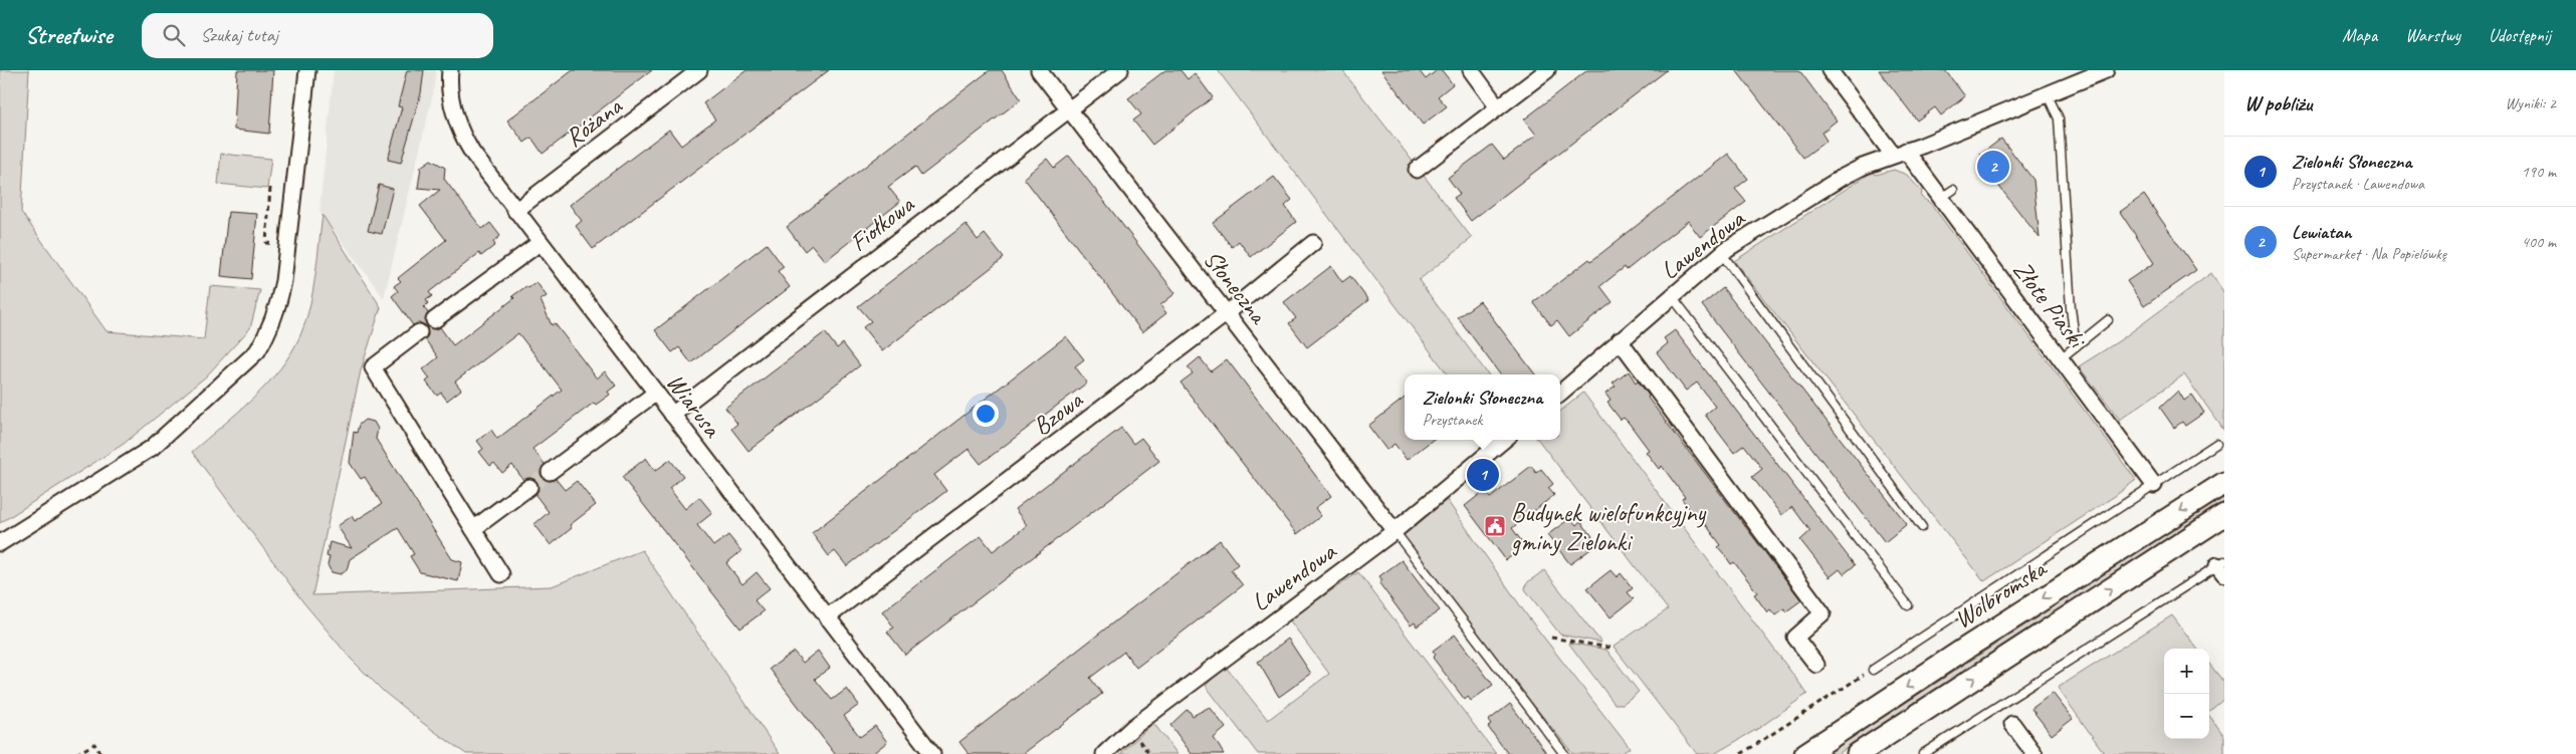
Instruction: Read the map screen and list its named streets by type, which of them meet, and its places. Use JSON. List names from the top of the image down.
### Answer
{
  "streets": {
    "main road": ["Wolbromska"],
    "street": [
      "Różana",
      "Fiołkowa",
      "Lawendowa",
      "Słoneczna",
      "Złote Piaski",
      "Wiarusa",
      "Bzowa"
    ]
  },
  "crossings": [
    ["Różana", "Wiarusa"],
    ["Fiołkowa", "Słoneczna"],
    ["Fiołkowa", "Wiarusa"],
    ["Lawendowa", "Słoneczna"],
    ["Lawendowa", "Złote Piaski"],
    ["Słoneczna", "Bzowa"],
    ["Wiarusa", "Bzowa"]
  ],
  "places": {
    "public building": ["Budynek wielofunkcyjny gminy Zielonki"]
  },
  "page": {
    "header": "Streetwise",
    "search": "Szukaj tutaj",
    "nav": ["Mapa", "Warstwy", "Udostępnij"],
    "heading": ["W pobliżu", "Wyniki: 2"],
    "list": [
      {
        "mark": "1",
        "name": "Zielonki Słoneczna",
        "note": "Przystanek · Lawendowa",
        "value": "190 m"
      },
      {
        "mark": "2",
        "name": "Lewiatan",
        "note": "Supermarket · Na Popielówkę",
        "value": "400 m"
      }
    ],
    "pins": ["2", "1"],
    "popup": ["Zielonki Słoneczna", "Przystanek"],
    "map_buttons": ["+", "−"]
  }
}
